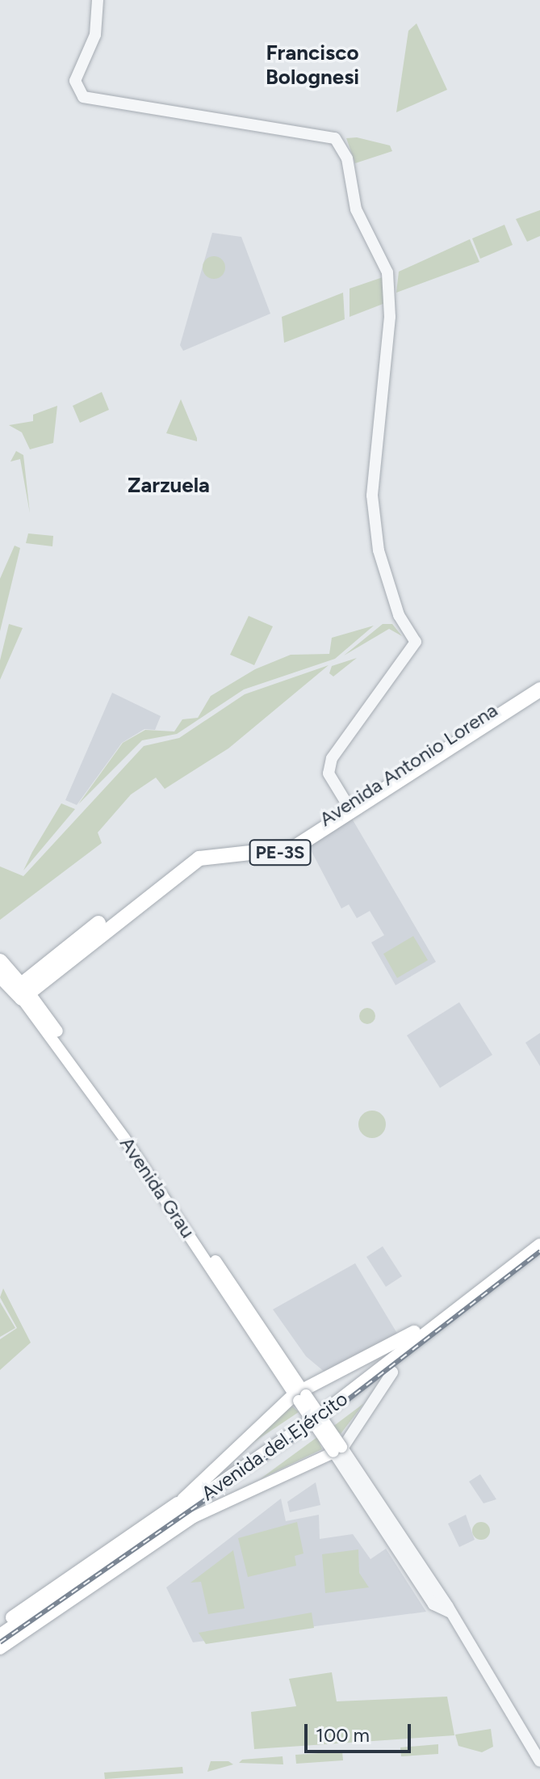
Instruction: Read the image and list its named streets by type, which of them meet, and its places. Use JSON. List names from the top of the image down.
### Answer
{
  "streets": {
    "highway": ["Avenida Antonio Lorena", "PE-3S"],
    "main road": ["Avenida Grau", "Avenida del Ejército"]
  },
  "crossings": [
    ["Avenida Antonio Lorena", "Avenida Grau"],
    ["Avenida Grau", "Avenida del Ejército"]
  ],
  "districts": ["Francisco Bolognesi", "Zarzuela"],
  "scale_bar": "100 m"
}
